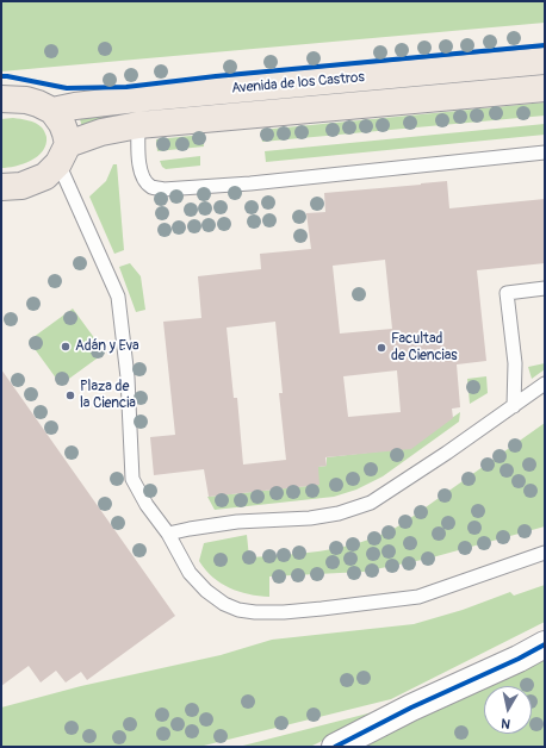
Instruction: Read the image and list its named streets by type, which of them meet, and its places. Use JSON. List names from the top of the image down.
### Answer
{
  "streets": {
    "main road": ["Avenida de los Castros"]
  },
  "places": ["Adán y Eva", "Facultad de Ciencias", "Plaza de la Ciencia"],
  "north": "bottom"
}
